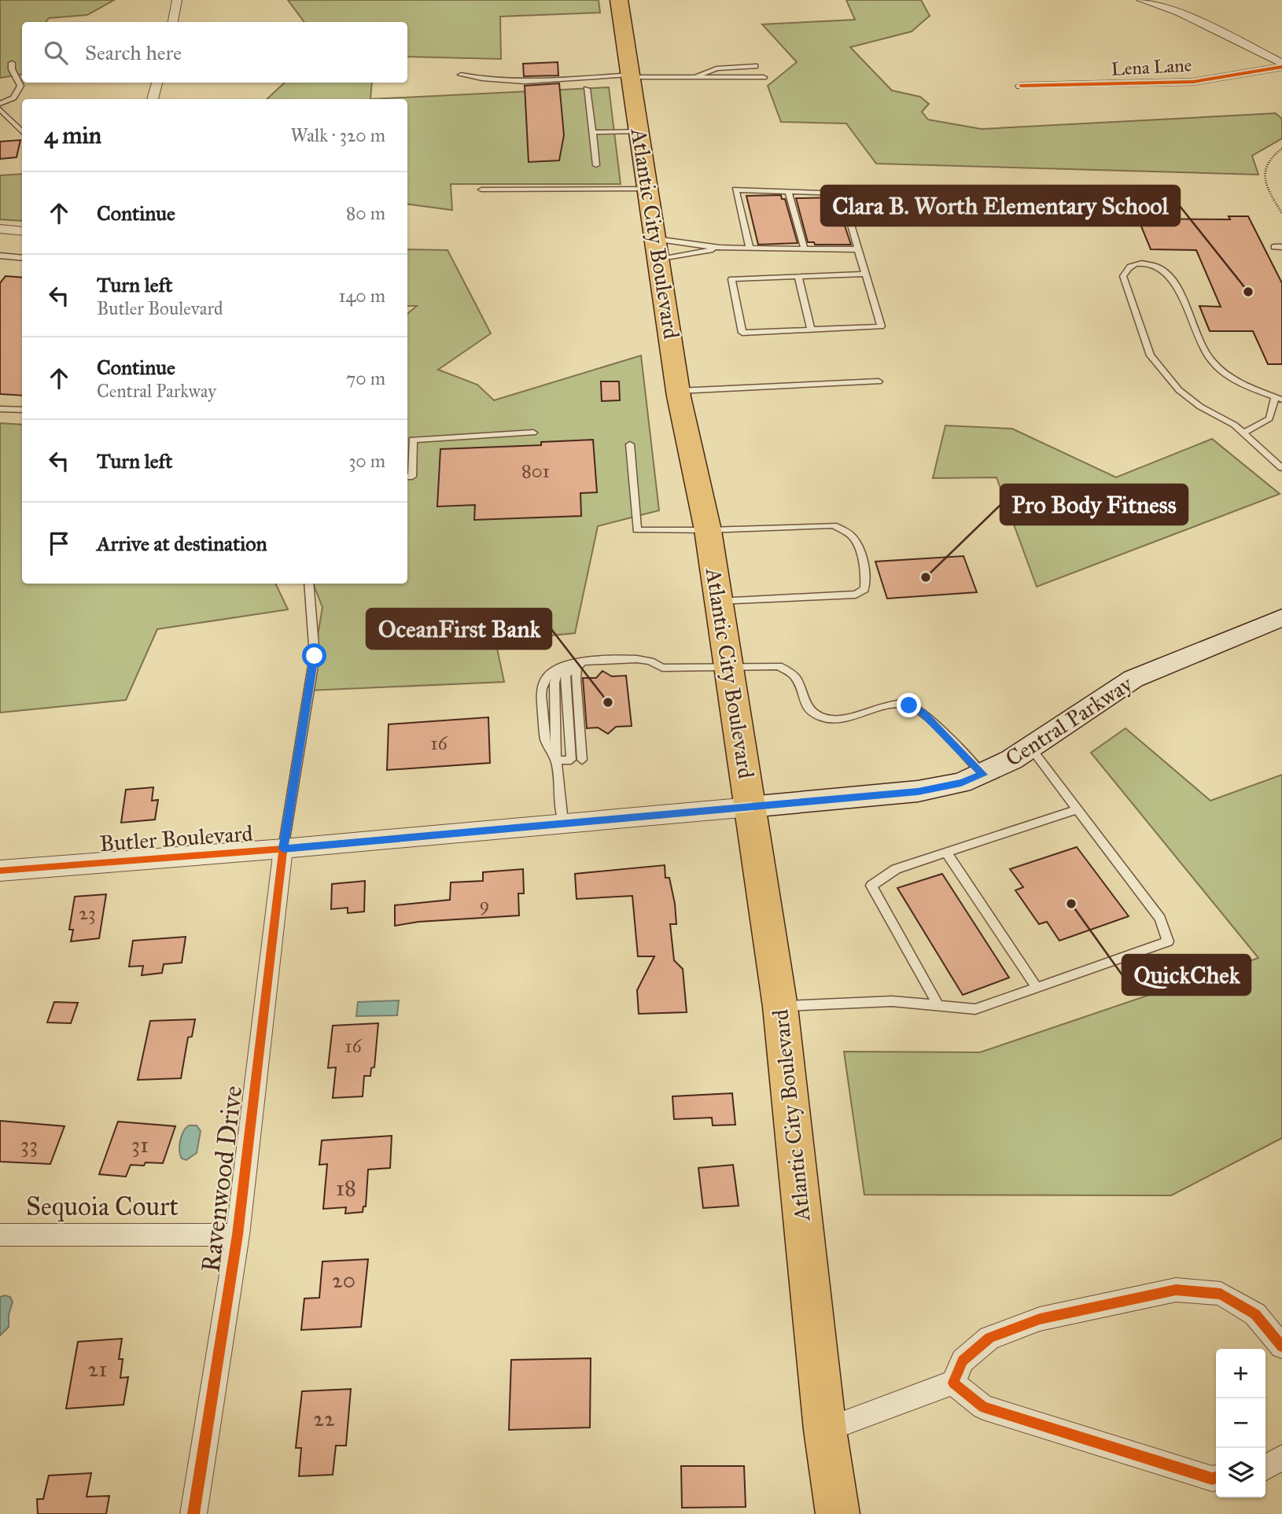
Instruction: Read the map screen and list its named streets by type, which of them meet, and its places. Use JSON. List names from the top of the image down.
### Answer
{
  "streets": {
    "highway": ["Atlantic City Boulevard"],
    "main road": ["Central Parkway"],
    "street": [
      "Lena Lane",
      "Butler Boulevard",
      "Ravenwood Drive",
      "Sequoia Court"
    ]
  },
  "crossings": [
    ["Atlantic City Boulevard", "Central Parkway"],
    ["Atlantic City Boulevard", "Butler Boulevard"],
    ["Central Parkway", "Butler Boulevard"],
    ["Butler Boulevard", "Ravenwood Drive"],
    ["Ravenwood Drive", "Sequoia Court"]
  ],
  "places": [
    "Clara B. Worth Elementary School",
    "Pro Body Fitness",
    "OceanFirst Bank",
    "QuickChek"
  ],
  "house_numbers": [
    "801",
    "16",
    "9",
    "23",
    "16",
    "33",
    "31",
    "18",
    "20",
    "21",
    "22"
  ],
  "page": {
    "search": "Search here",
    "heading": ["4 min", "Walk · 320 m"],
    "list": [
      ["Continue", "80 m"],
      ["Turn left", "Butler Boulevard", "140 m"],
      ["Continue", "Central Parkway", "70 m"],
      ["Turn left", "30 m"],
      "Arrive at destination"
    ],
    "map_buttons": ["+", "−"]
  }
}
